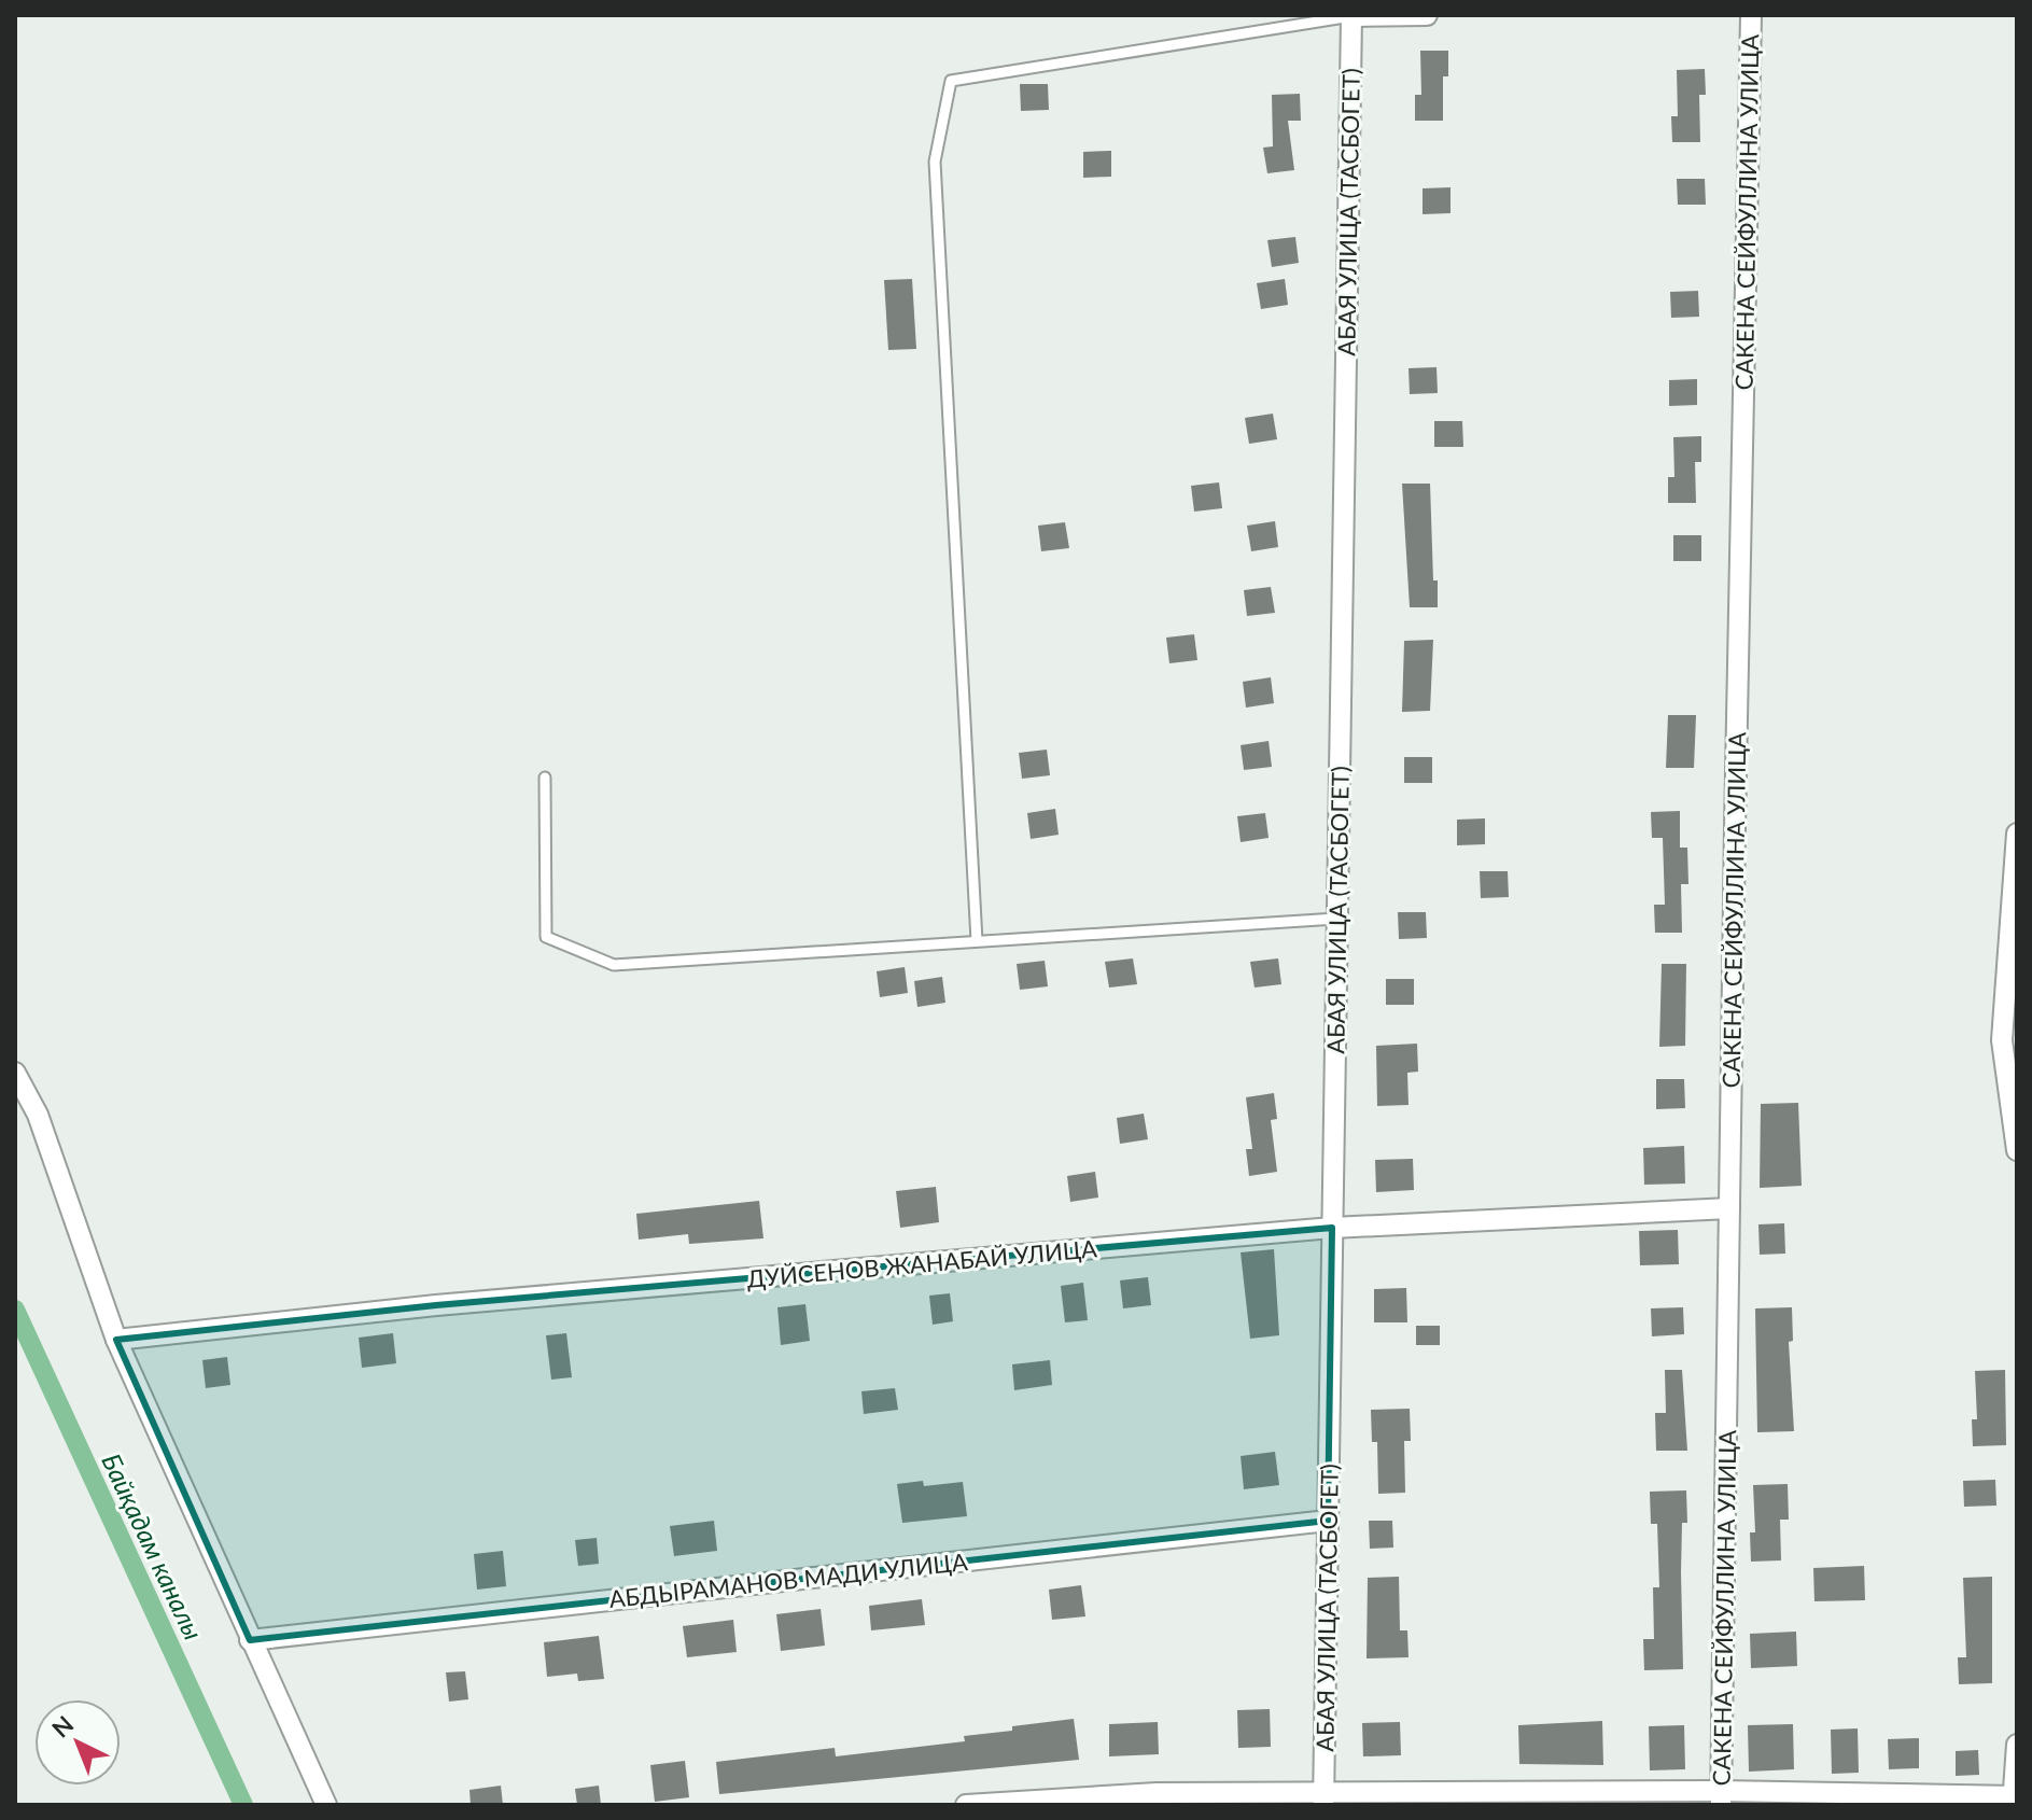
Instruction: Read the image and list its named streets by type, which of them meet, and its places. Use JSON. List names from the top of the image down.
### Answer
{
  "streets": {
    "street": [
      "АБАЯ УЛИЦА (ТАСБОГЕТ)",
      "САКЕНА СЕЙФУЛЛИНА УЛИЦА",
      "ДУЙСЕНОВ ЖАНАБАЙ УЛИЦА",
      "АБДЫРАМАНОВ МАДИ УЛИЦА"
    ]
  },
  "crossings": [
    ["АБАЯ УЛИЦА (ТАСБОГЕТ)", "ДУЙСЕНОВ ЖАНАБАЙ УЛИЦА"],
    ["АБАЯ УЛИЦА (ТАСБОГЕТ)", "АБДЫРАМАНОВ МАДИ УЛИЦА"],
    ["САКЕНА СЕЙФУЛЛИНА УЛИЦА", "ДУЙСЕНОВ ЖАНАБАЙ УЛИЦА"]
  ],
  "water": ["Байқадам каналы"],
  "north": "top left"
}
